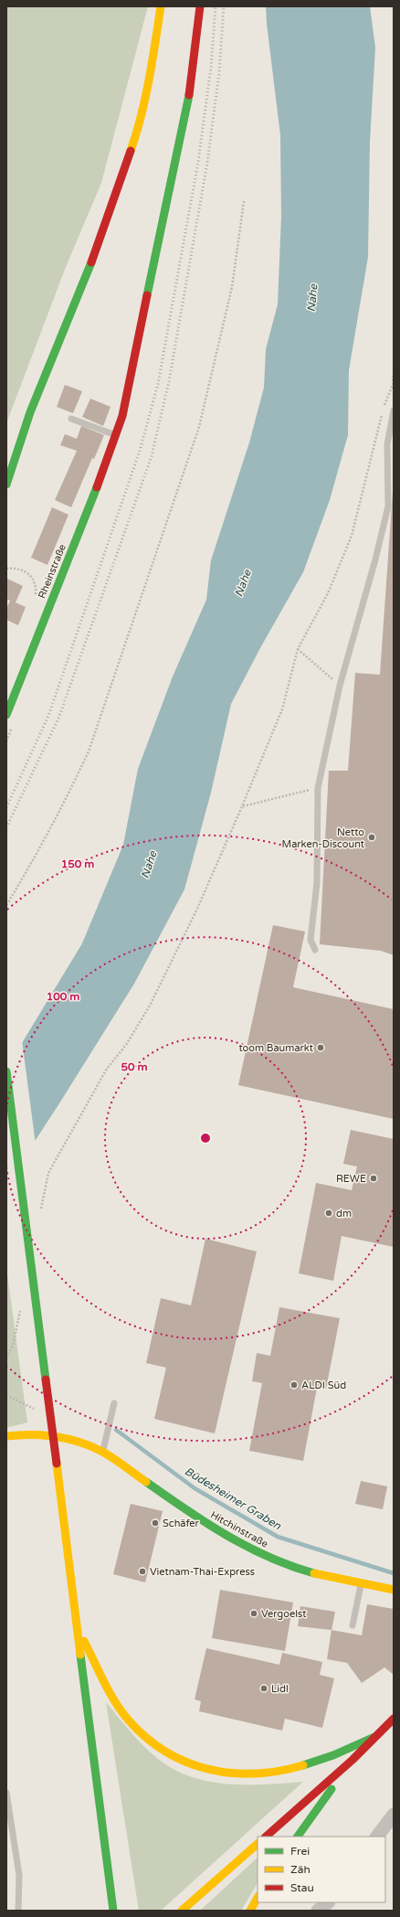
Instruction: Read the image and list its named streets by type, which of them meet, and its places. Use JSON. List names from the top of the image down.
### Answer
{
  "streets": {
    "main road": ["Rheinstraße", "Hitchinstraße"]
  },
  "water": ["Nahe", "Büdesheimer Graben"],
  "places": [
    "Netto Marken-Discount",
    "toom Baumarkt",
    "REWE",
    "dm",
    "ALDI Süd",
    "Schäfer",
    "Vietnam-Thai-Express",
    "Vergoelst",
    "Lidl"
  ],
  "legend": ["Frei", "Zäh", "Stau"],
  "rings": ["150 m", "100 m", "50 m"]
}
